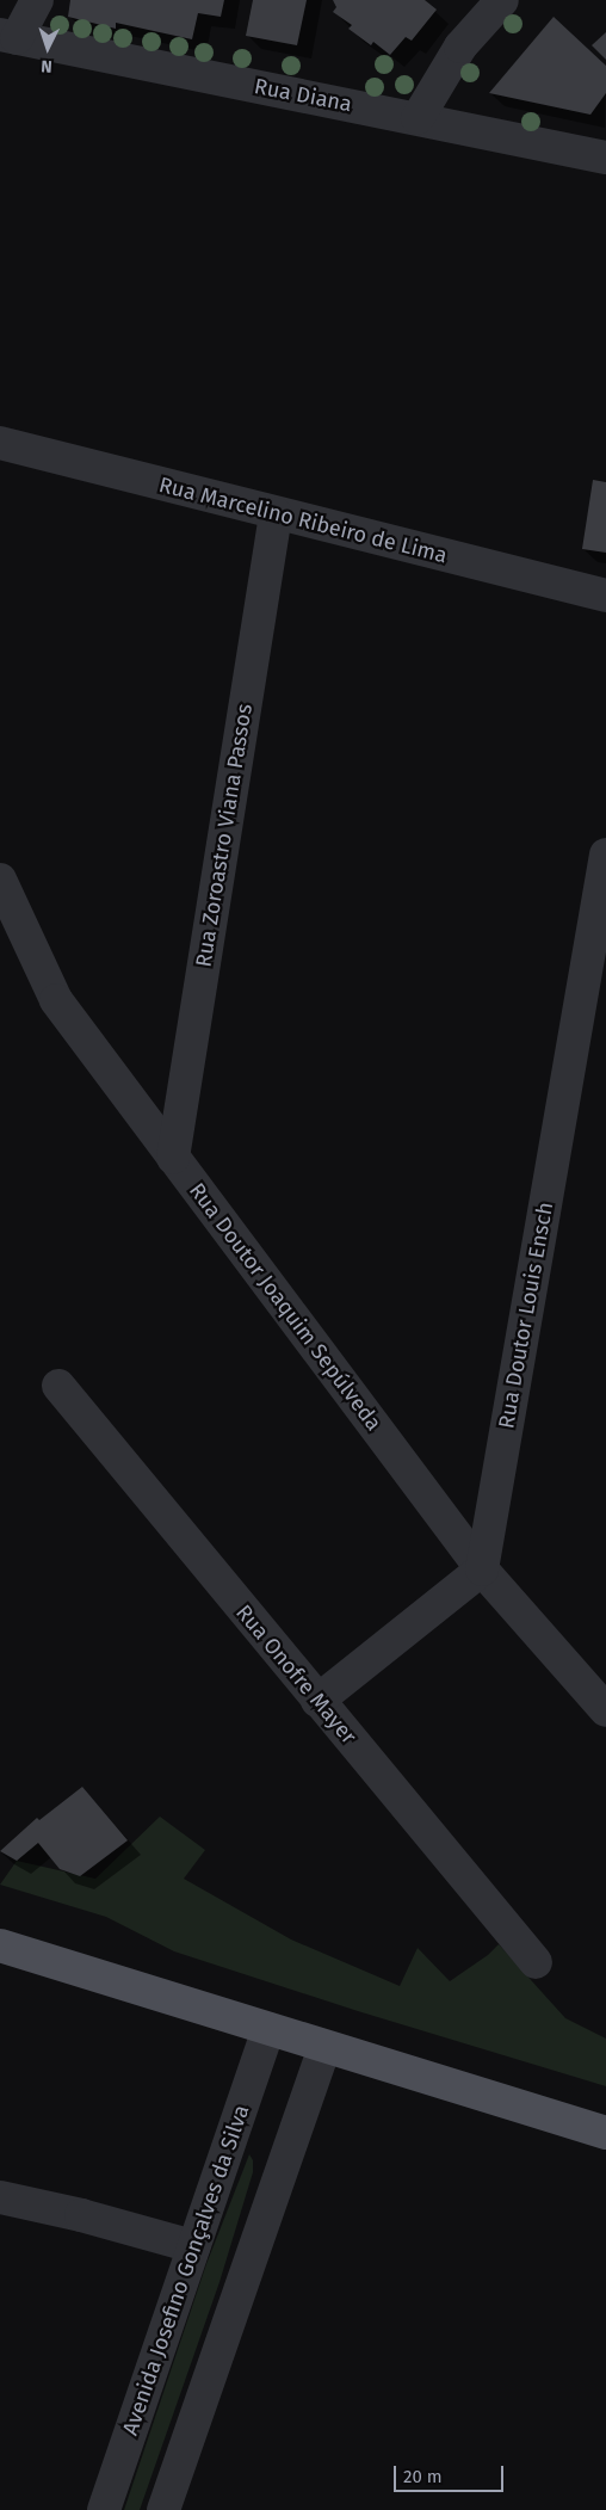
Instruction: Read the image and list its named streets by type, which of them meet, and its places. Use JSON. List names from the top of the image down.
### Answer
{
  "streets": {
    "street": [
      "Rua Diana",
      "Rua Marcelino Ribeiro de Lima",
      "Rua Zoroastro Viana Passos",
      "Rua Doutor Joaquim Sepúlveda",
      "Rua Doutor Louis Ensch",
      "Rua Onofre Mayer",
      "Avenida Josefino Gonçalves da Silva"
    ]
  },
  "crossings": [
    ["Rua Marcelino Ribeiro de Lima", "Rua Zoroastro Viana Passos"],
    ["Rua Zoroastro Viana Passos", "Rua Doutor Joaquim Sepúlveda"],
    ["Rua Doutor Joaquim Sepúlveda", "Rua Doutor Louis Ensch"]
  ],
  "scale_bar": "20 m",
  "north": "bottom"
}
